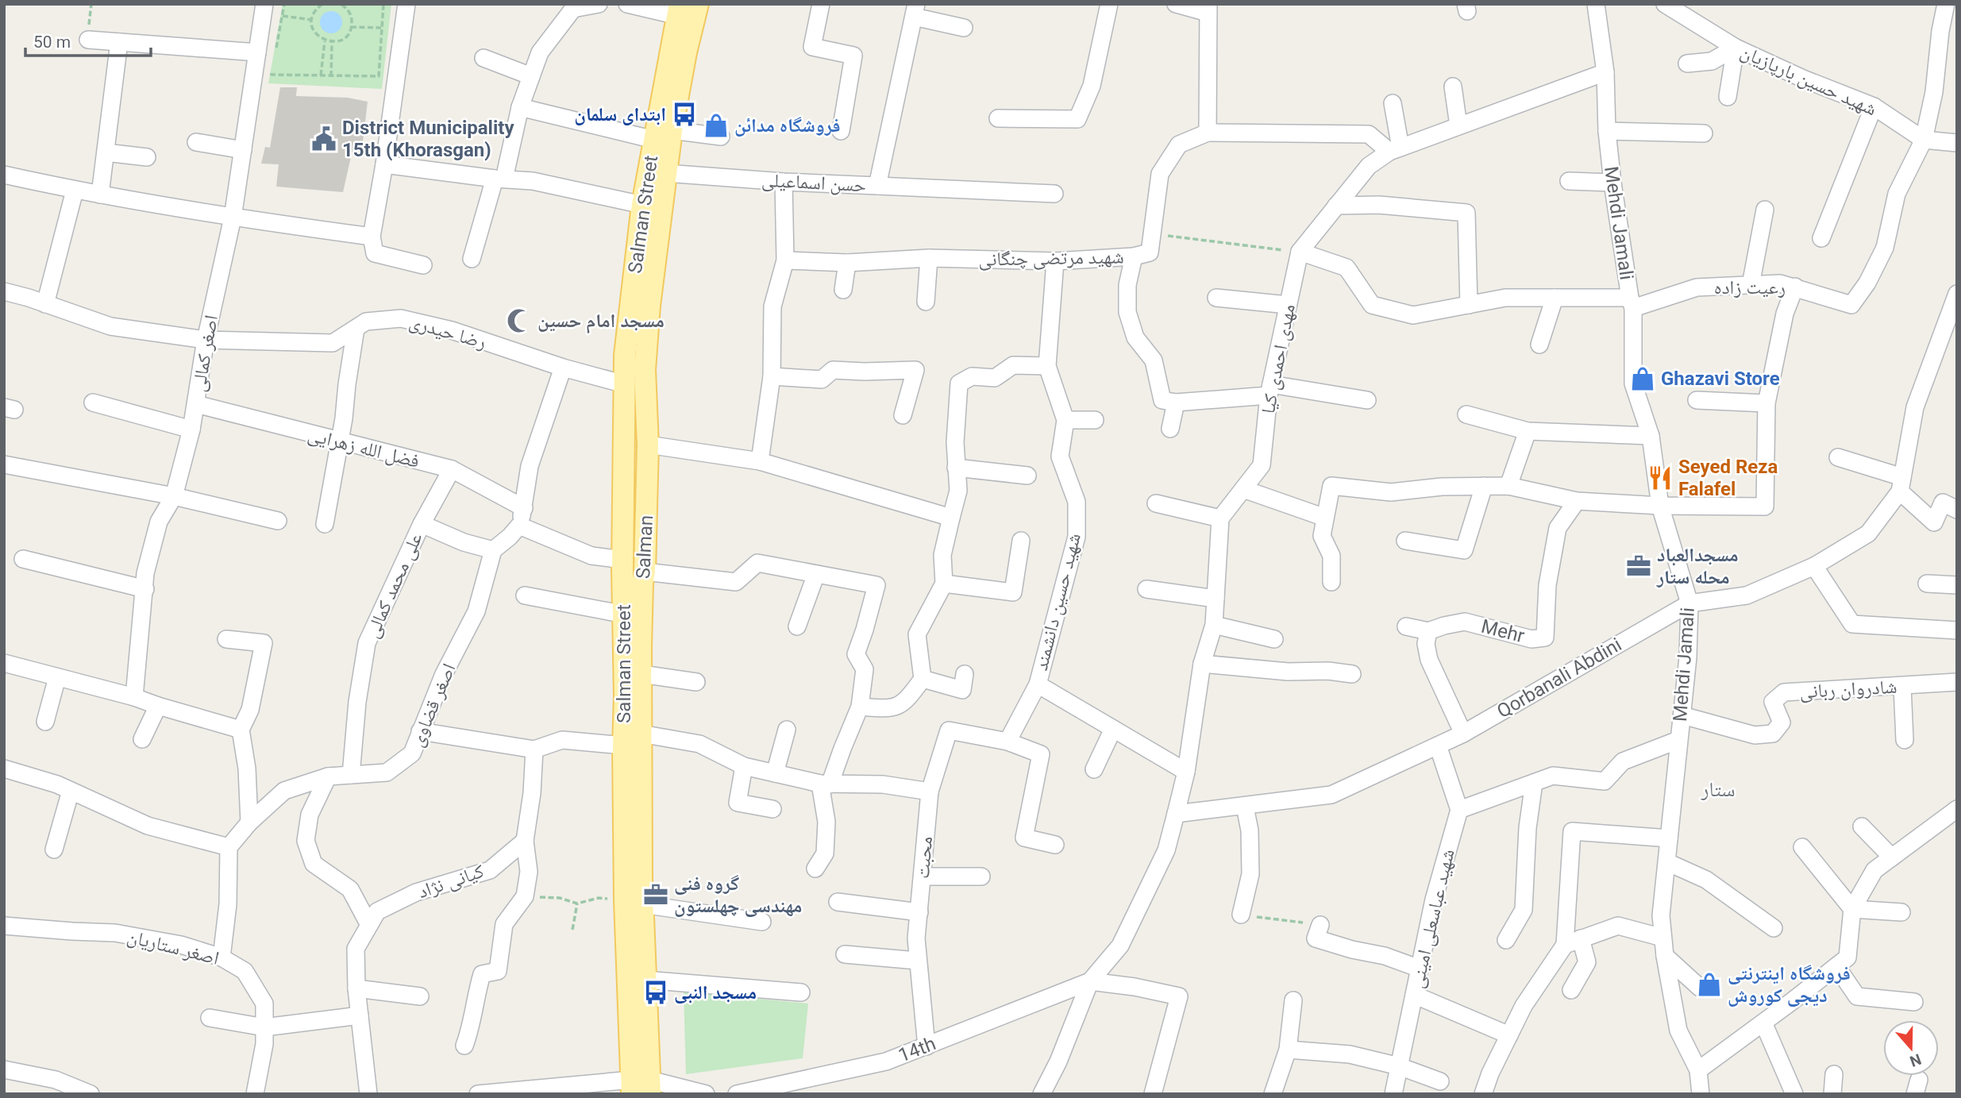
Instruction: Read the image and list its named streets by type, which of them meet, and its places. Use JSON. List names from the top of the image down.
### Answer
{
  "streets": {
    "main road": ["Salman Street", "Salman"],
    "street": [
      "شهید حسین بارپازیان",
      "حسن اسماعیلی",
      "Mehdi Jamali",
      "شهید مرتضی چنگانی",
      "رعیت زاده",
      "رضا حیدری",
      "اصغر کمالی",
      "مهدی احمدی کیا",
      "فضل الله زهرایی",
      "علی محمد کمالی",
      "شهید حسین دانشمند",
      "Mehr",
      "Qorbanali Abdini",
      "شادروان ربانی",
      "اصغر قضاوی",
      "محبت",
      "کیانی نژاد",
      "شهید عباسعلی امینی",
      "اصغر ستاریان",
      "14th"
    ]
  },
  "crossings": [
    ["شهید حسین بارپازیان", "رعیت زاده"],
    ["حسن اسماعیلی", "Salman"],
    ["Salman Street", "رضا حیدری"],
    ["Salman Street", "Salman"],
    ["Mehdi Jamali", "رعیت زاده"],
    ["Mehdi Jamali", "مهدی احمدی کیا"],
    ["Mehdi Jamali", "Qorbanali Abdini"],
    ["Mehdi Jamali", "شادروان ربانی"],
    ["شهید مرتضی چنگانی", "مهدی احمدی کیا"],
    ["شهید مرتضی چنگانی", "شهید حسین دانشمند"],
    ["رعیت زاده", "مهدی احمدی کیا"],
    ["رضا حیدری", "اصغر کمالی"],
    ["اصغر کمالی", "فضل الله زهرایی"],
    ["فضل الله زهرایی", "علی محمد کمالی"],
    ["علی محمد کمالی", "اصغر قضاوی"],
    ["شهید حسین دانشمند", "محبت"],
    ["محبت", "14th"]
  ],
  "districts": ["ستار"],
  "places": {
    "bus stop": ["ابتدای سلمان", "مسجد النبی"],
    "shop": ["فروشگاه مدائن", "Ghazavi Store", "فروشگاه اینترنتی دیجی کوروش"],
    "public building": ["District Municipality 15th (Khorasgan)"],
    "mosque": ["مسجد امام حسین"],
    "restaurant": ["Seyed Reza Falafel"],
    "office": ["مسجدالعباد محله ستار", "گروه فنی مهندسی چهلستون"]
  },
  "scale_bar": "50 m",
  "north": "bottom"
}
